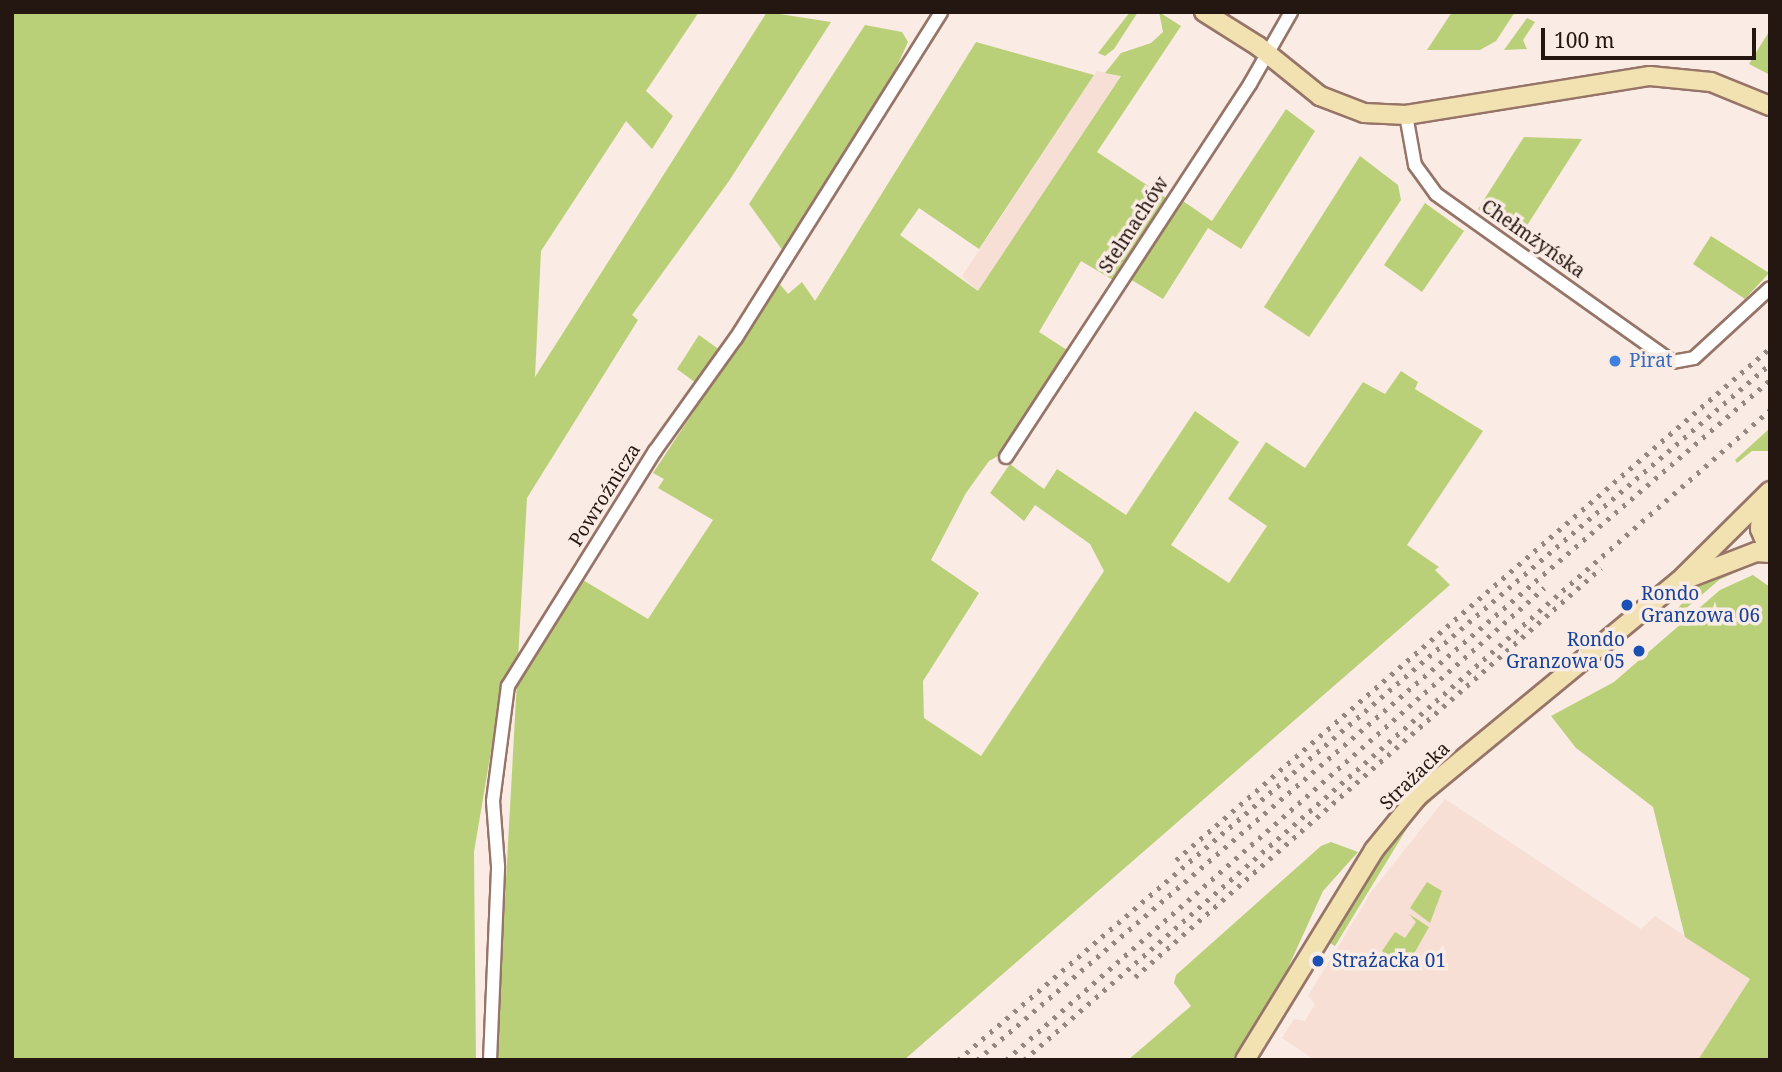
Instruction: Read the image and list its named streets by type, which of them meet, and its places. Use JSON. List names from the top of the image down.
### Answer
{
  "streets": {
    "main road": ["Strażacka"],
    "street": ["Stelmachów", "Chełmżyńska", "Powroźnicza"]
  },
  "places": [
    "Pirat",
    "Rondo Granzowa 06",
    "Rondo Granzowa 05",
    "Strażacka 01"
  ],
  "scale_bar": "100 m"
}
